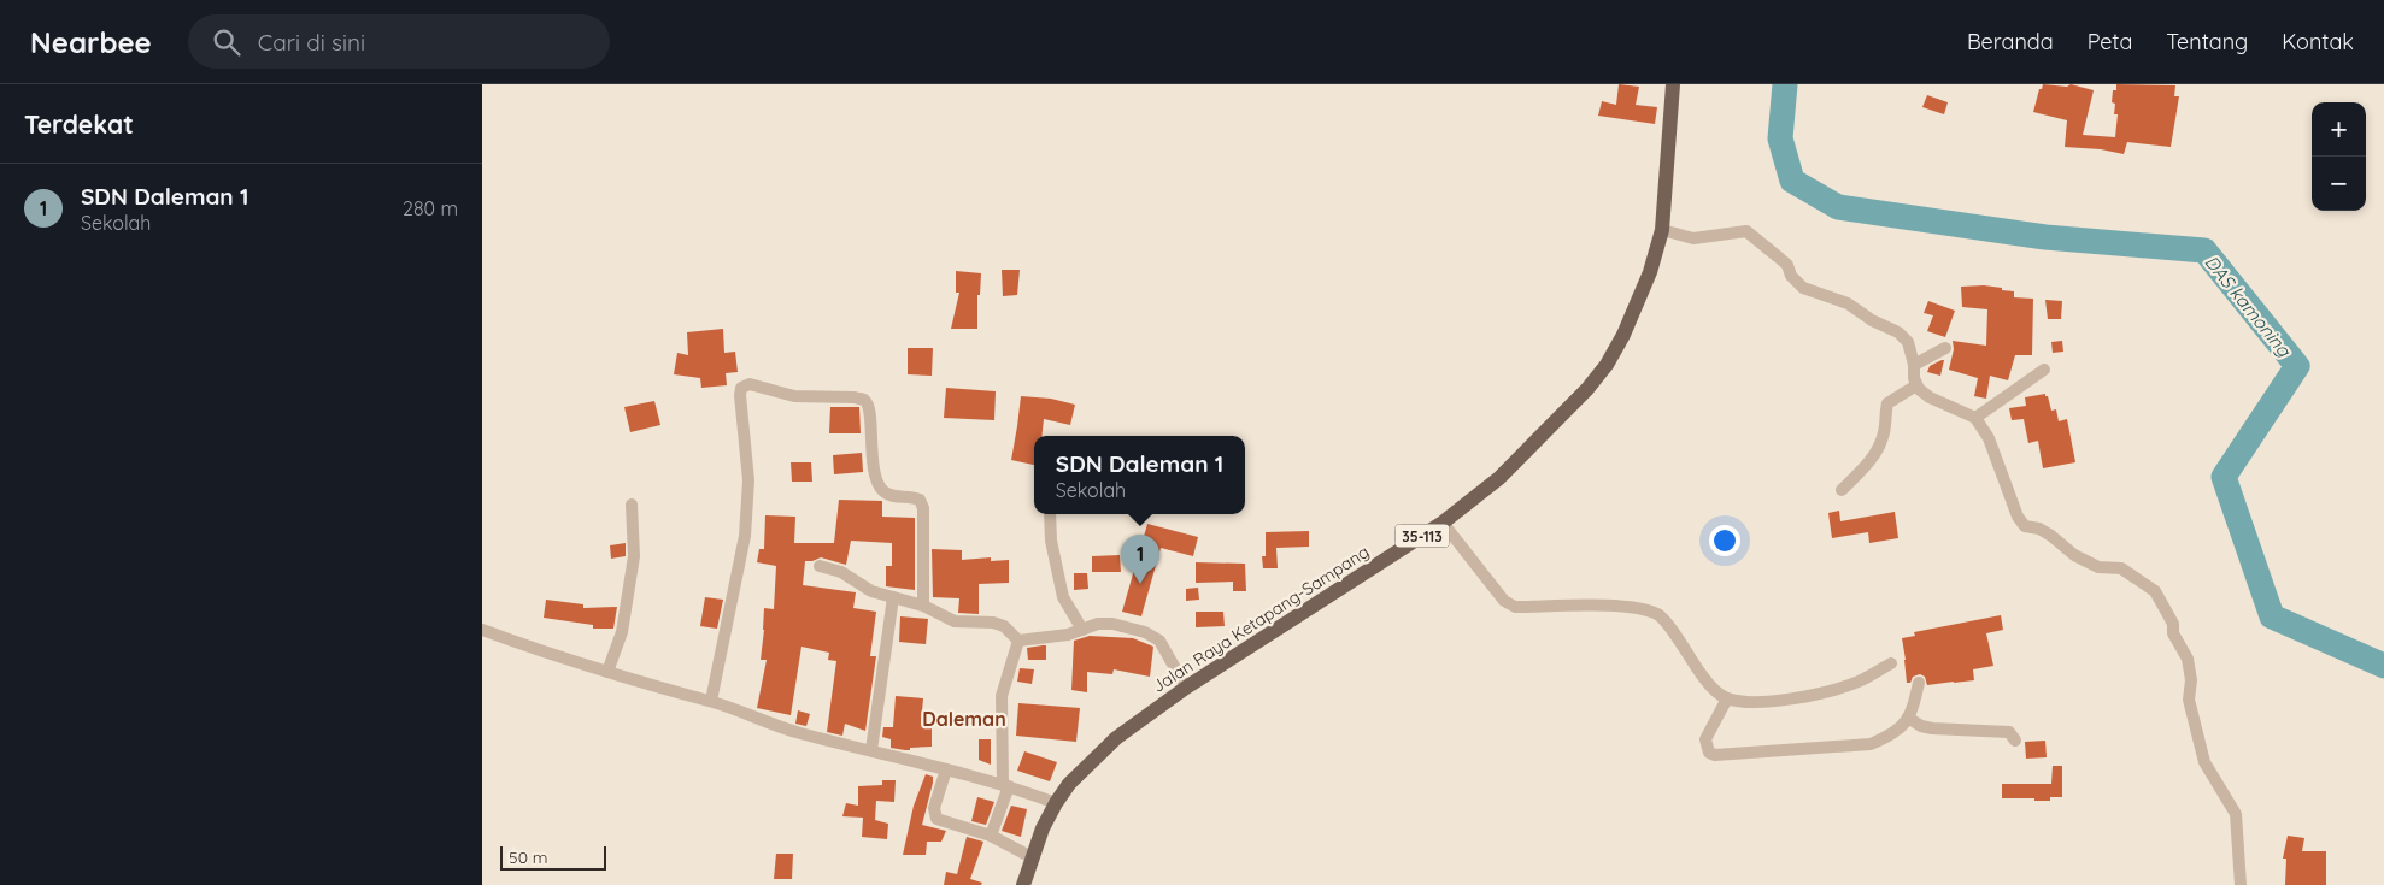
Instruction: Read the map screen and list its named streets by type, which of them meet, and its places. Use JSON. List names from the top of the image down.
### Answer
{
  "streets": {
    "main road": ["35-113", "Jalan Raya Ketapang-Sampang"]
  },
  "districts": ["Daleman"],
  "water": ["DAS kamoning"],
  "scale_bar": "50 m",
  "page": {
    "header": "Nearbee",
    "search": "Cari di sini",
    "nav": [
      "Beranda",
      "Peta",
      "Tentang",
      "Kontak"
    ],
    "heading": "Terdekat",
    "map_buttons": ["+", "−"],
    "list": [
      {
        "mark": "1",
        "name": "SDN Daleman 1",
        "note": "Sekolah",
        "value": "280 m"
      }
    ],
    "popup": ["SDN Daleman 1", "Sekolah"],
    "pins": "1",
    "scale": "50 m"
  }
}
